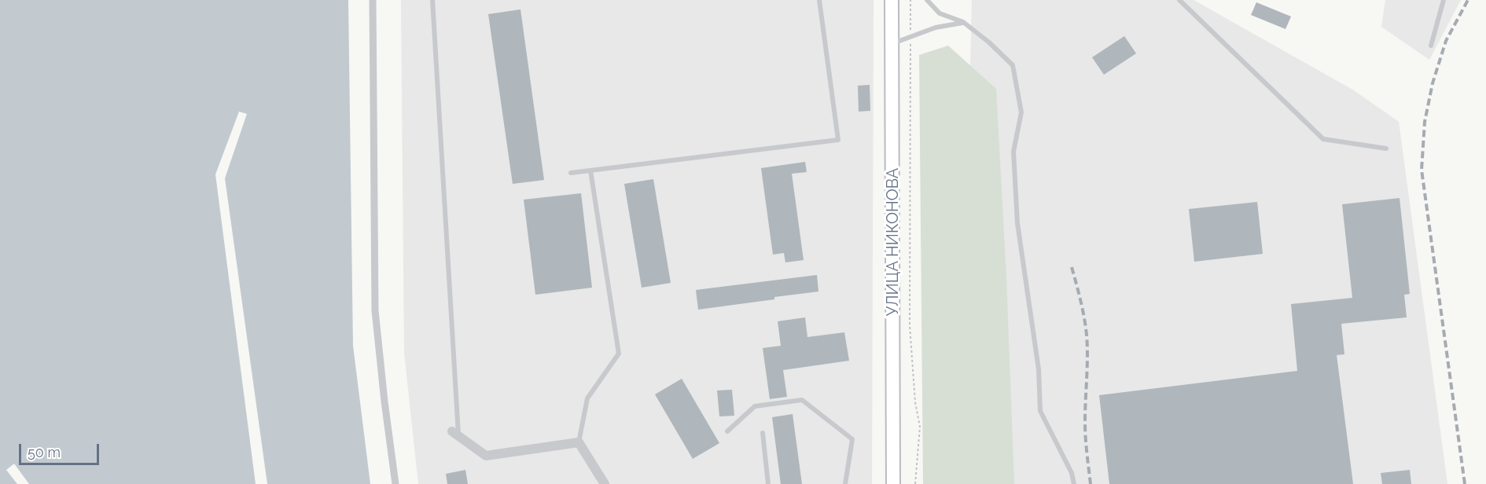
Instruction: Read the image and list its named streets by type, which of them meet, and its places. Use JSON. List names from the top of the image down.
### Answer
{
  "streets": {
    "main road": ["УЛИЦА НИКОНОВА"]
  },
  "scale_bar": "50 m"
}
